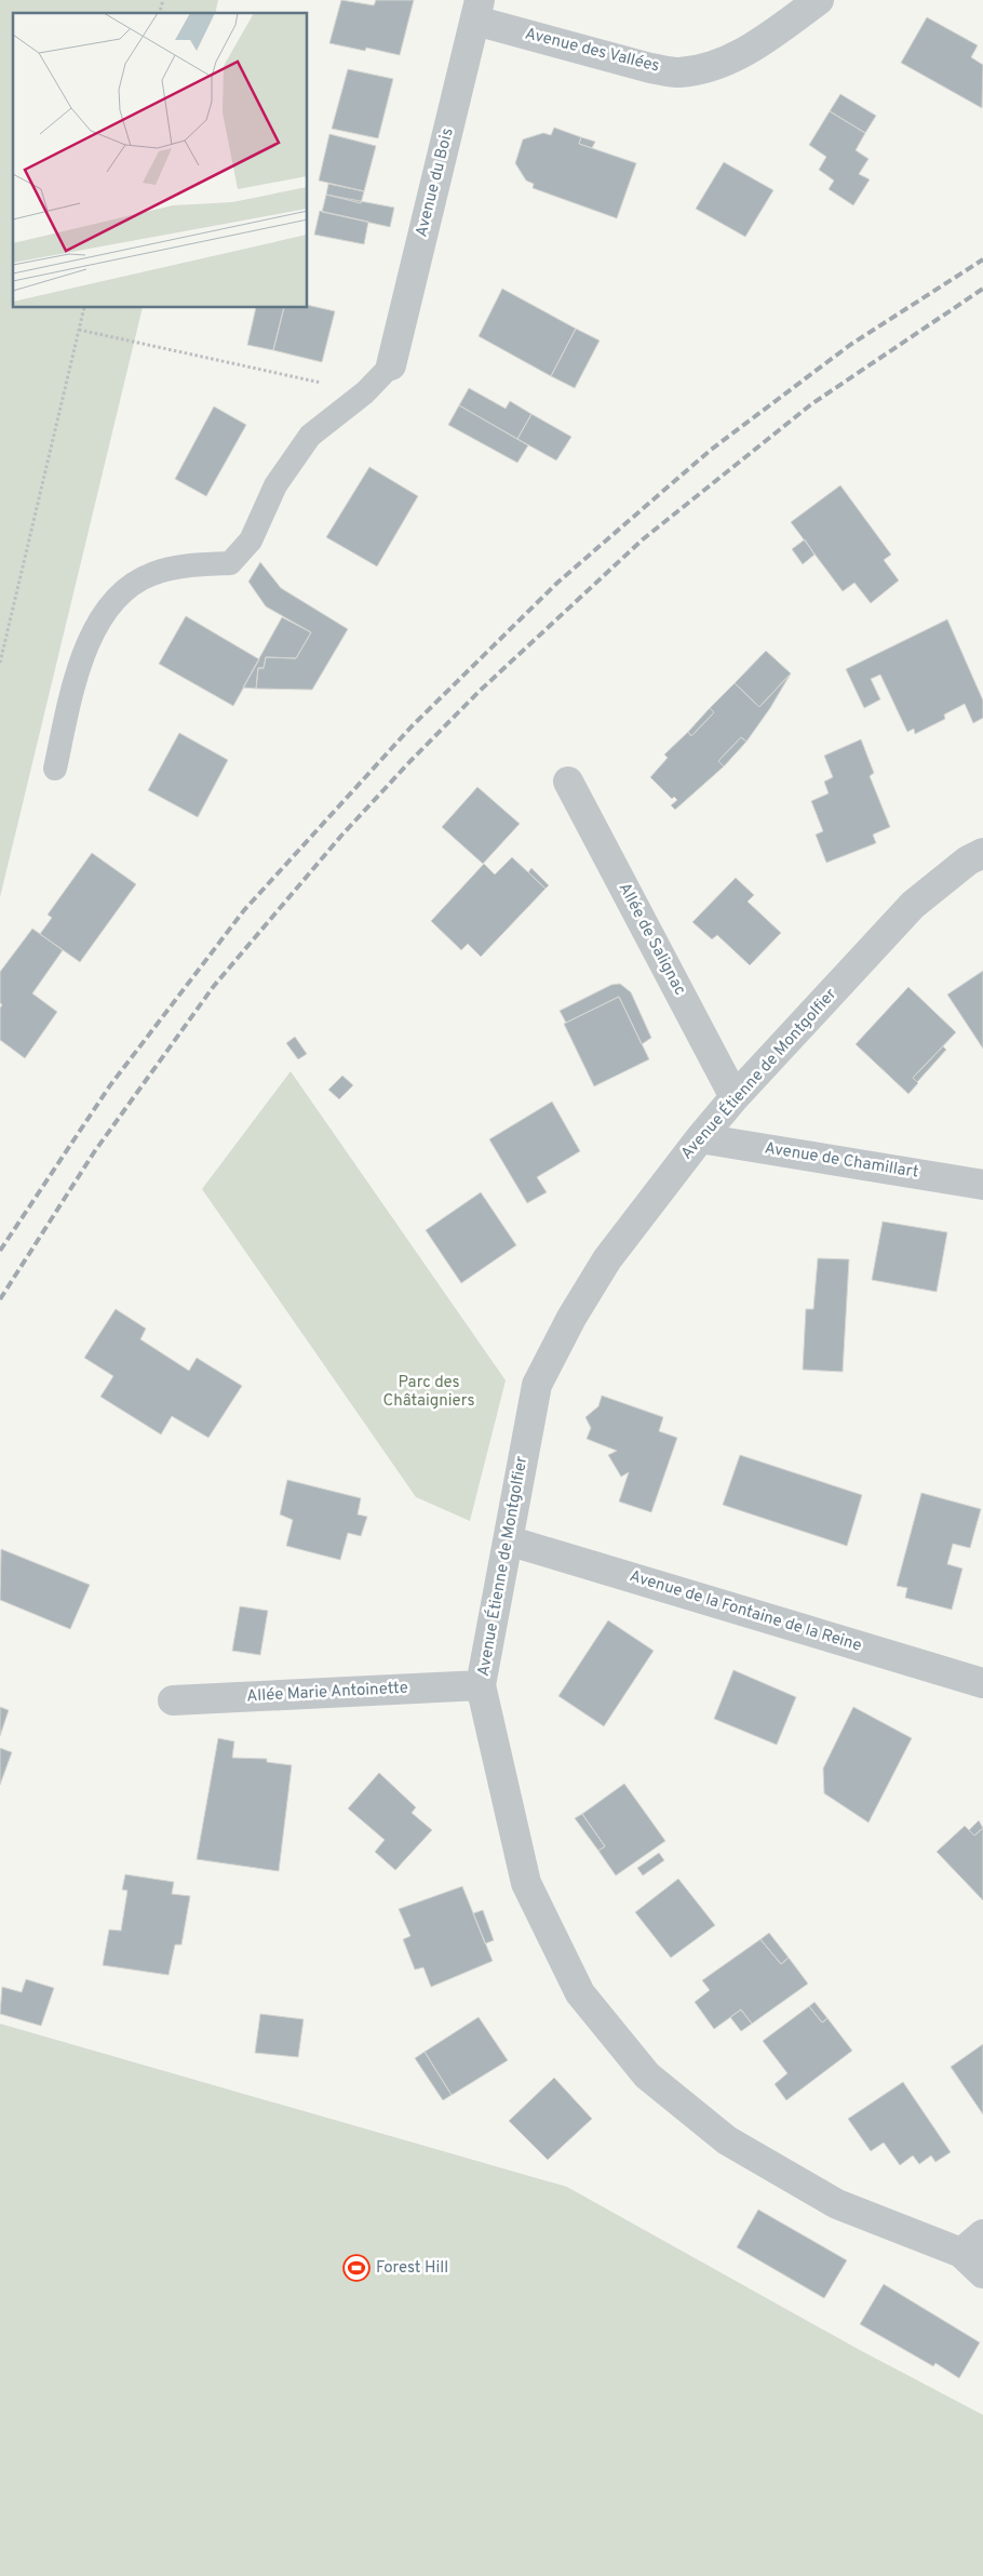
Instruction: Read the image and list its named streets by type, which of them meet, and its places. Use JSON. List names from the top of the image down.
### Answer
{
  "streets": {
    "street": [
      "Avenue des Vallées",
      "Avenue du Bois",
      "Allée de Salignac",
      "Avenue Étienne de Montgolfier",
      "Avenue de Chamillart",
      "Avenue de la Fontaine de la Reine",
      "Allée Marie Antoinette"
    ]
  },
  "crossings": [
    ["Avenue des Vallées", "Avenue du Bois"],
    ["Allée de Salignac", "Avenue Étienne de Montgolfier"],
    ["Avenue Étienne de Montgolfier", "Avenue de Chamillart"],
    ["Avenue Étienne de Montgolfier", "Avenue de la Fontaine de la Reine"],
    ["Avenue Étienne de Montgolfier", "Allée Marie Antoinette"]
  ],
  "parks": ["Parc des Châtaigniers"],
  "places": {
    "sports": ["Forest Hill"]
  }
}
